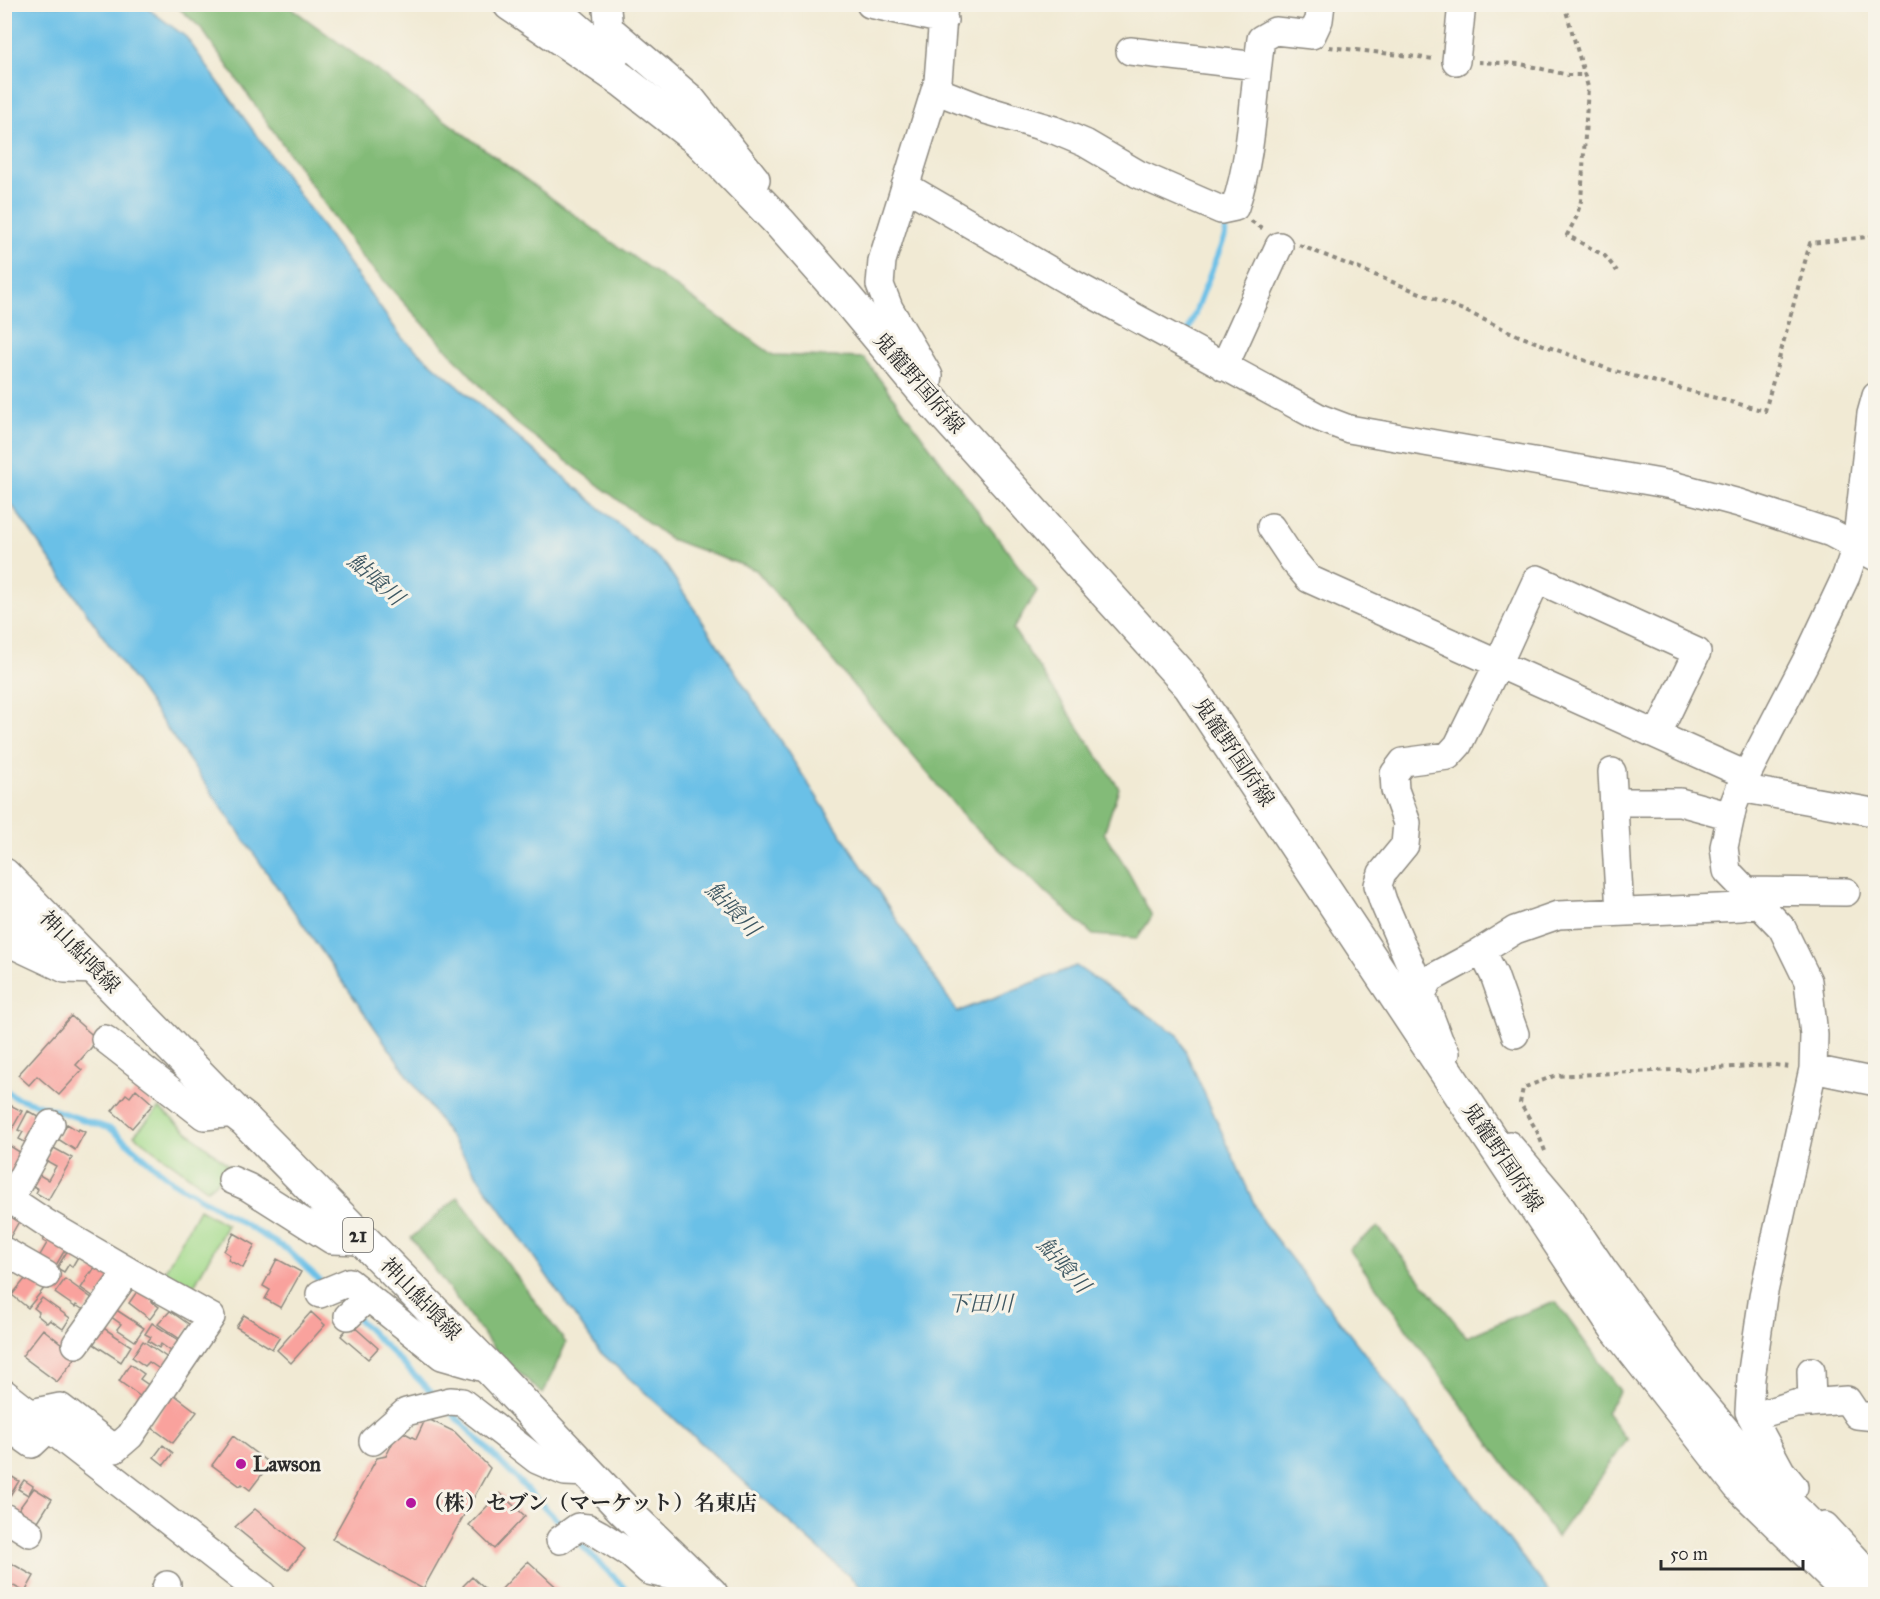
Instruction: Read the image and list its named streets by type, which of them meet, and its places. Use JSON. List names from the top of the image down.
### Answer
{
  "streets": {
    "main road": ["鬼籠野国府線", "神山鮎喰線", "21"]
  },
  "water": ["鮎喰川", "下田川"],
  "places": ["Lawson", "（株）セブン（マーケット）名東店"],
  "scale_bar": "50 m"
}
